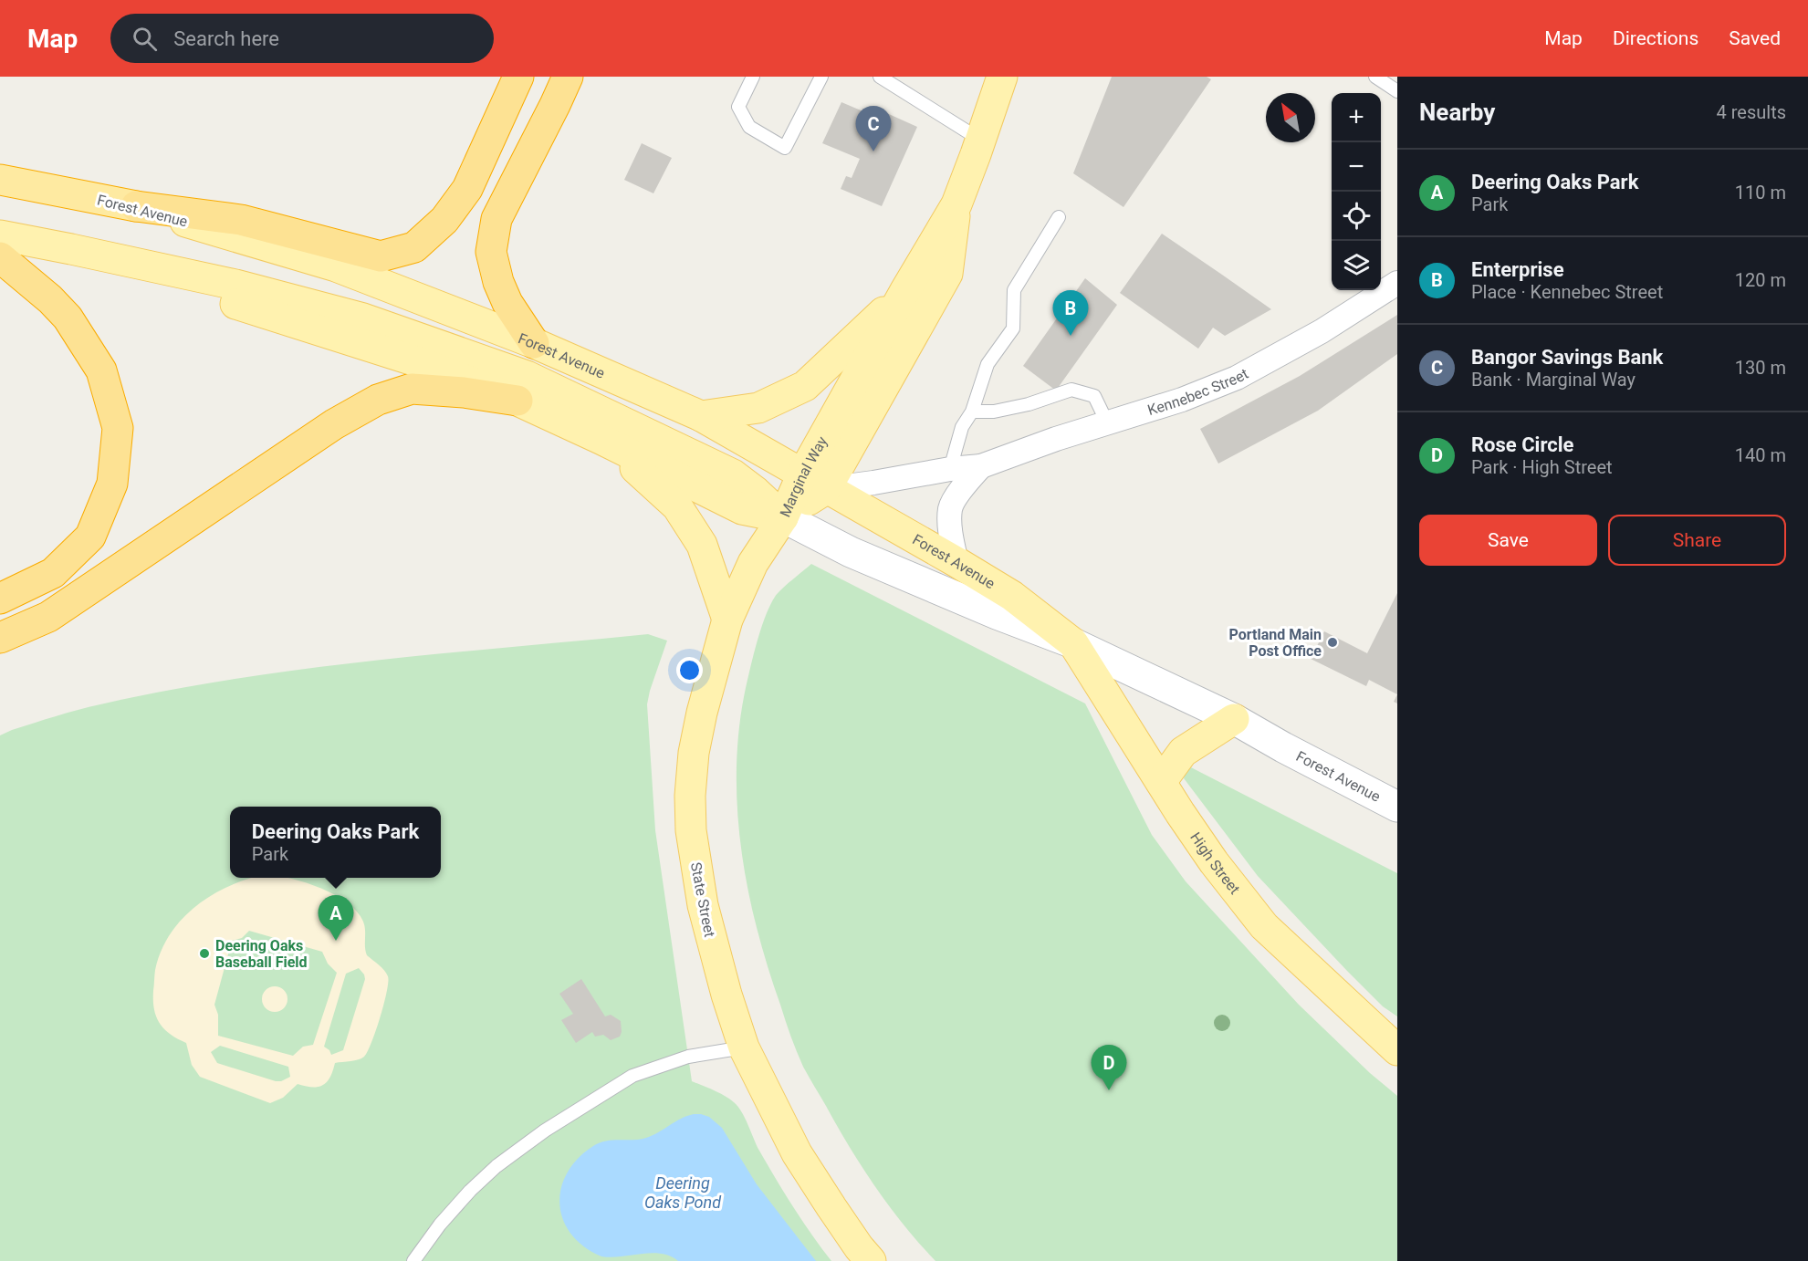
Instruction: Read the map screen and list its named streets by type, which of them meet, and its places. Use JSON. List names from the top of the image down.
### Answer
{
  "streets": {
    "highway": ["Forest Avenue"],
    "main road": ["Marginal Way", "High Street", "State Street"],
    "street": ["Kennebec Street"]
  },
  "crossings": [
    ["Forest Avenue", "Kennebec Street"],
    ["Forest Avenue", "Marginal Way"],
    ["Forest Avenue", "High Street"],
    ["Forest Avenue", "State Street"],
    ["Kennebec Street", "Marginal Way"],
    ["Marginal Way", "State Street"]
  ],
  "water": ["Deering Oaks Pond"],
  "places": ["Portland Main Post Office", "Deering Oaks Baseball Field"],
  "north": "top left",
  "page": {
    "header": "Map",
    "search": "Search here",
    "nav": ["Map", "Directions", "Saved"],
    "heading": ["Nearby", "4 results"],
    "map_buttons": ["+", "−"],
    "pins": [
      "C",
      "B",
      "A",
      "D"
    ],
    "list": [
      {
        "mark": "A",
        "name": "Deering Oaks Park",
        "note": "Park",
        "value": "110 m"
      },
      {
        "mark": "B",
        "name": "Enterprise",
        "note": "Place · Kennebec Street",
        "value": "120 m"
      },
      {
        "mark": "C",
        "name": "Bangor Savings Bank",
        "note": "Bank · Marginal Way",
        "value": "130 m"
      },
      {
        "mark": "D",
        "name": "Rose Circle",
        "note": "Park · High Street",
        "value": "140 m"
      }
    ],
    "buttons": ["Save", "Share"],
    "popup": ["Deering Oaks Park", "Park"]
  }
}
